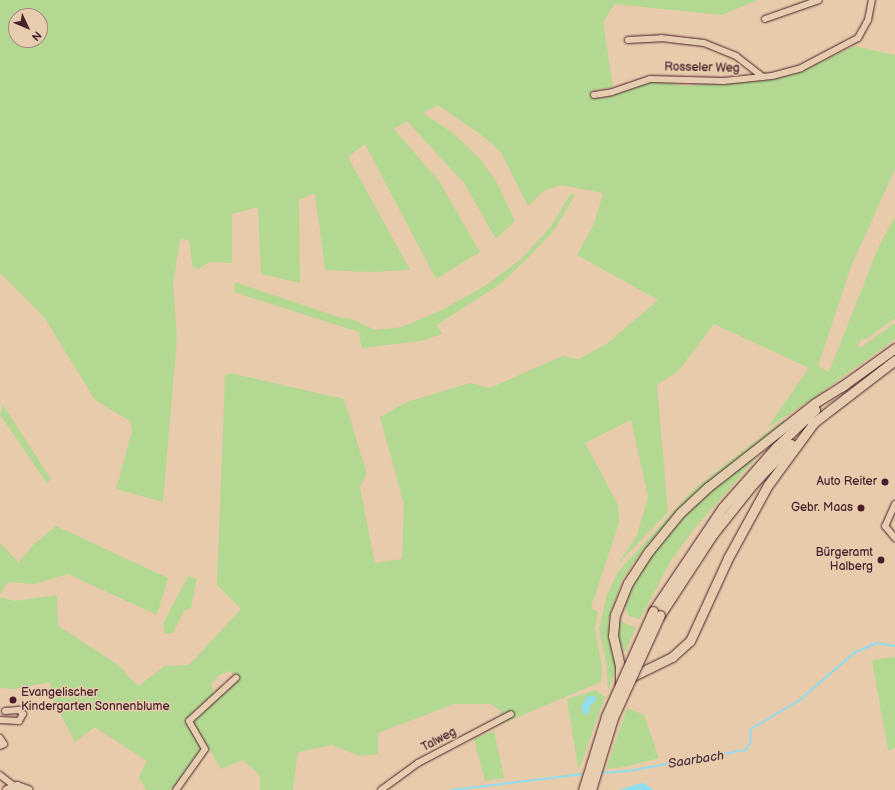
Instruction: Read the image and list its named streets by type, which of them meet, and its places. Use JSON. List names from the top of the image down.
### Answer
{
  "streets": {
    "street": ["Rosseler Weg", "Talweg"]
  },
  "water": ["Saarbach"],
  "places": [
    "Auto Reiter",
    "Gebr. Maas",
    "Bürgeramt Halberg",
    "Evangelischer Kindergarten Sonnenblume"
  ],
  "north": "bottom right"
}
